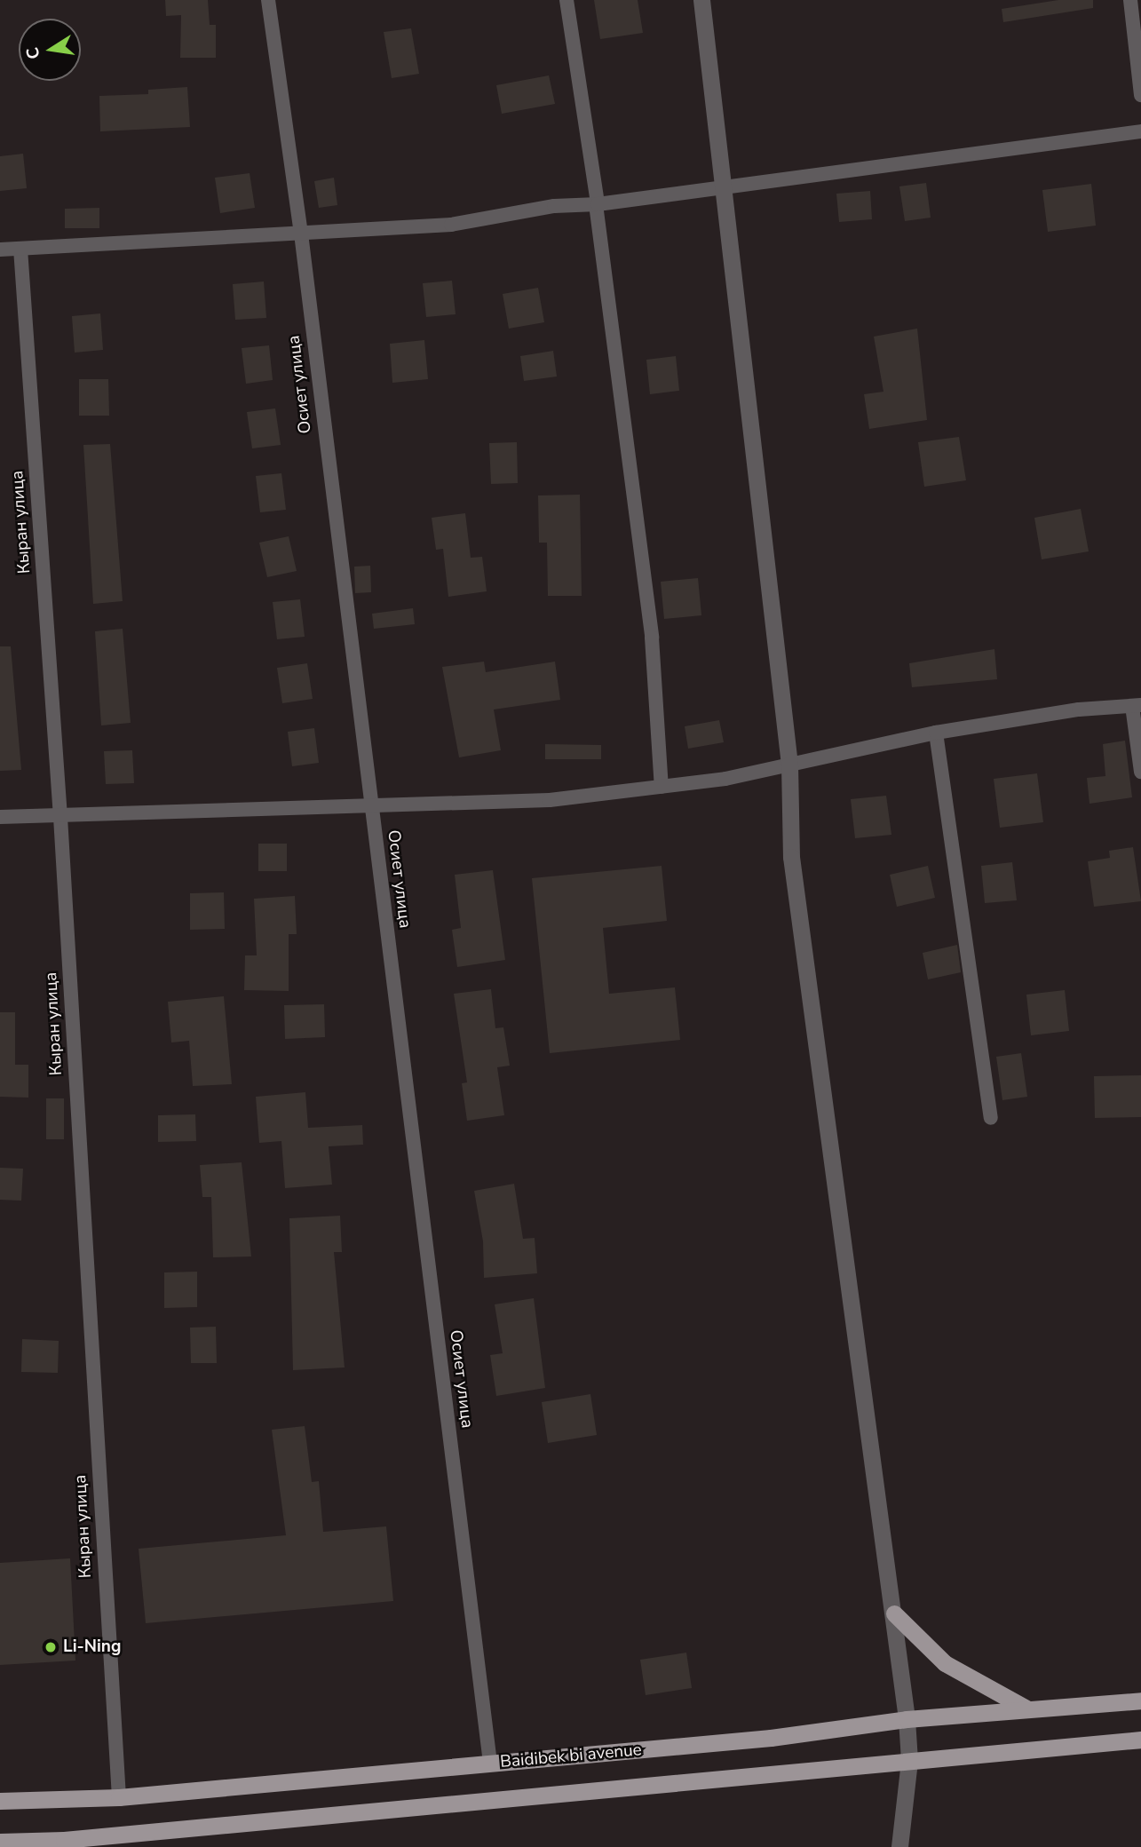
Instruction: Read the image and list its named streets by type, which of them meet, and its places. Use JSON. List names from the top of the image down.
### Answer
{
  "streets": {
    "main road": ["Baidibek bi avenue"],
    "street": ["Осиет улица", "Кыран улица"]
  },
  "crossings": [
    ["Осиет улица", "Baidibek bi avenue"],
    ["Кыран улица", "Baidibek bi avenue"]
  ],
  "places": ["Li-Ning"],
  "north": "left"
}
